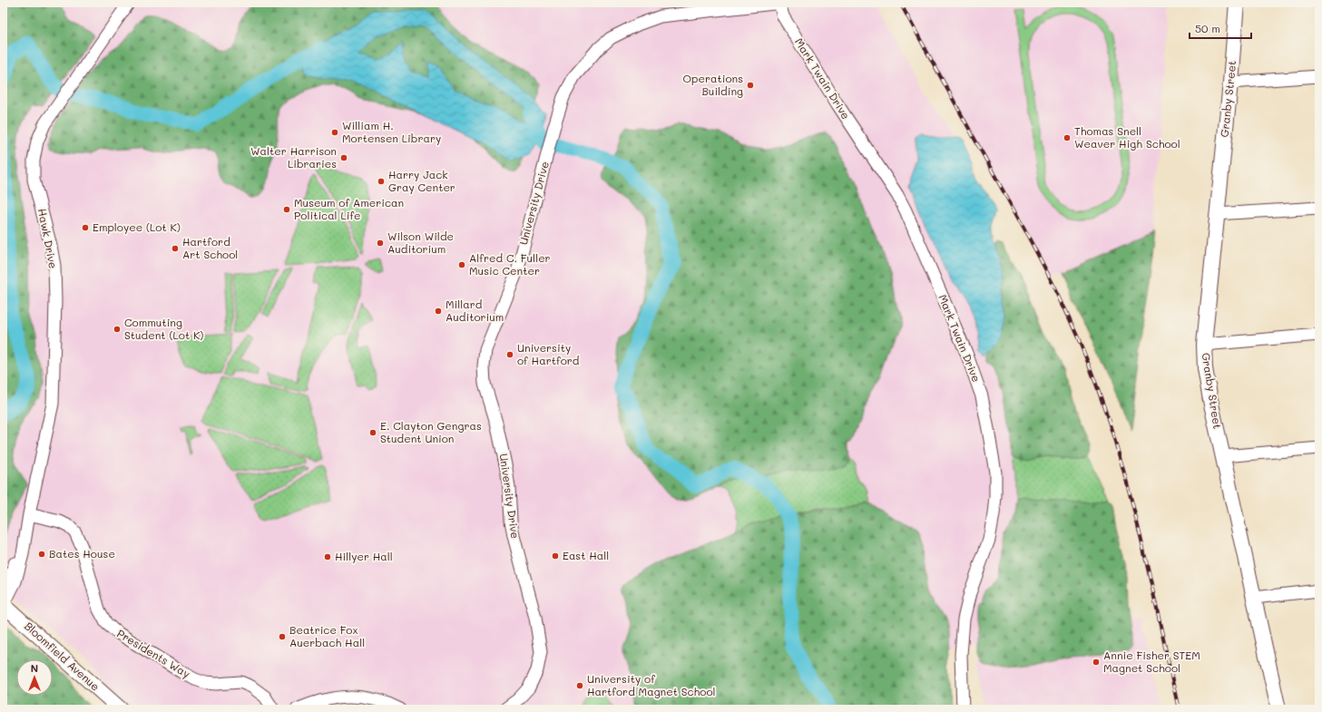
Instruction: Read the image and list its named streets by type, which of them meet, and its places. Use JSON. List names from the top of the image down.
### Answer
{
  "streets": {
    "main road": ["Granby Street", "Bloomfield Avenue"],
    "street": [
      "Mark Twain Drive",
      "University Drive",
      "Hawk Drive",
      "Presidents Way"
    ]
  },
  "crossings": [
    ["Mark Twain Drive", "University Drive"],
    ["Hawk Drive", "Presidents Way"],
    ["Hawk Drive", "Bloomfield Avenue"]
  ],
  "places": [
    "Operations Building",
    "William H. Mortensen Library",
    "Thomas Snell Weaver High School",
    "Walter Harrison Libraries",
    "Harry Jack Gray Center",
    "Museum of American Political Life",
    "Employee (Lot K)",
    "Wilson Wilde Auditorium",
    "Hartford Art School",
    "Alfred C. Fuller Music Center",
    "Millard Auditorium",
    "Commuting Student (Lot K)",
    "University of Hartford",
    "E. Clayton Gengras Student Union",
    "Bates House",
    "East Hall",
    "Hillyer Hall",
    "Beatrice Fox Auerbach Hall",
    "Annie Fisher STEM Magnet School",
    "University of Hartford Magnet School"
  ],
  "scale_bar": "50 m",
  "north": "top"
}
